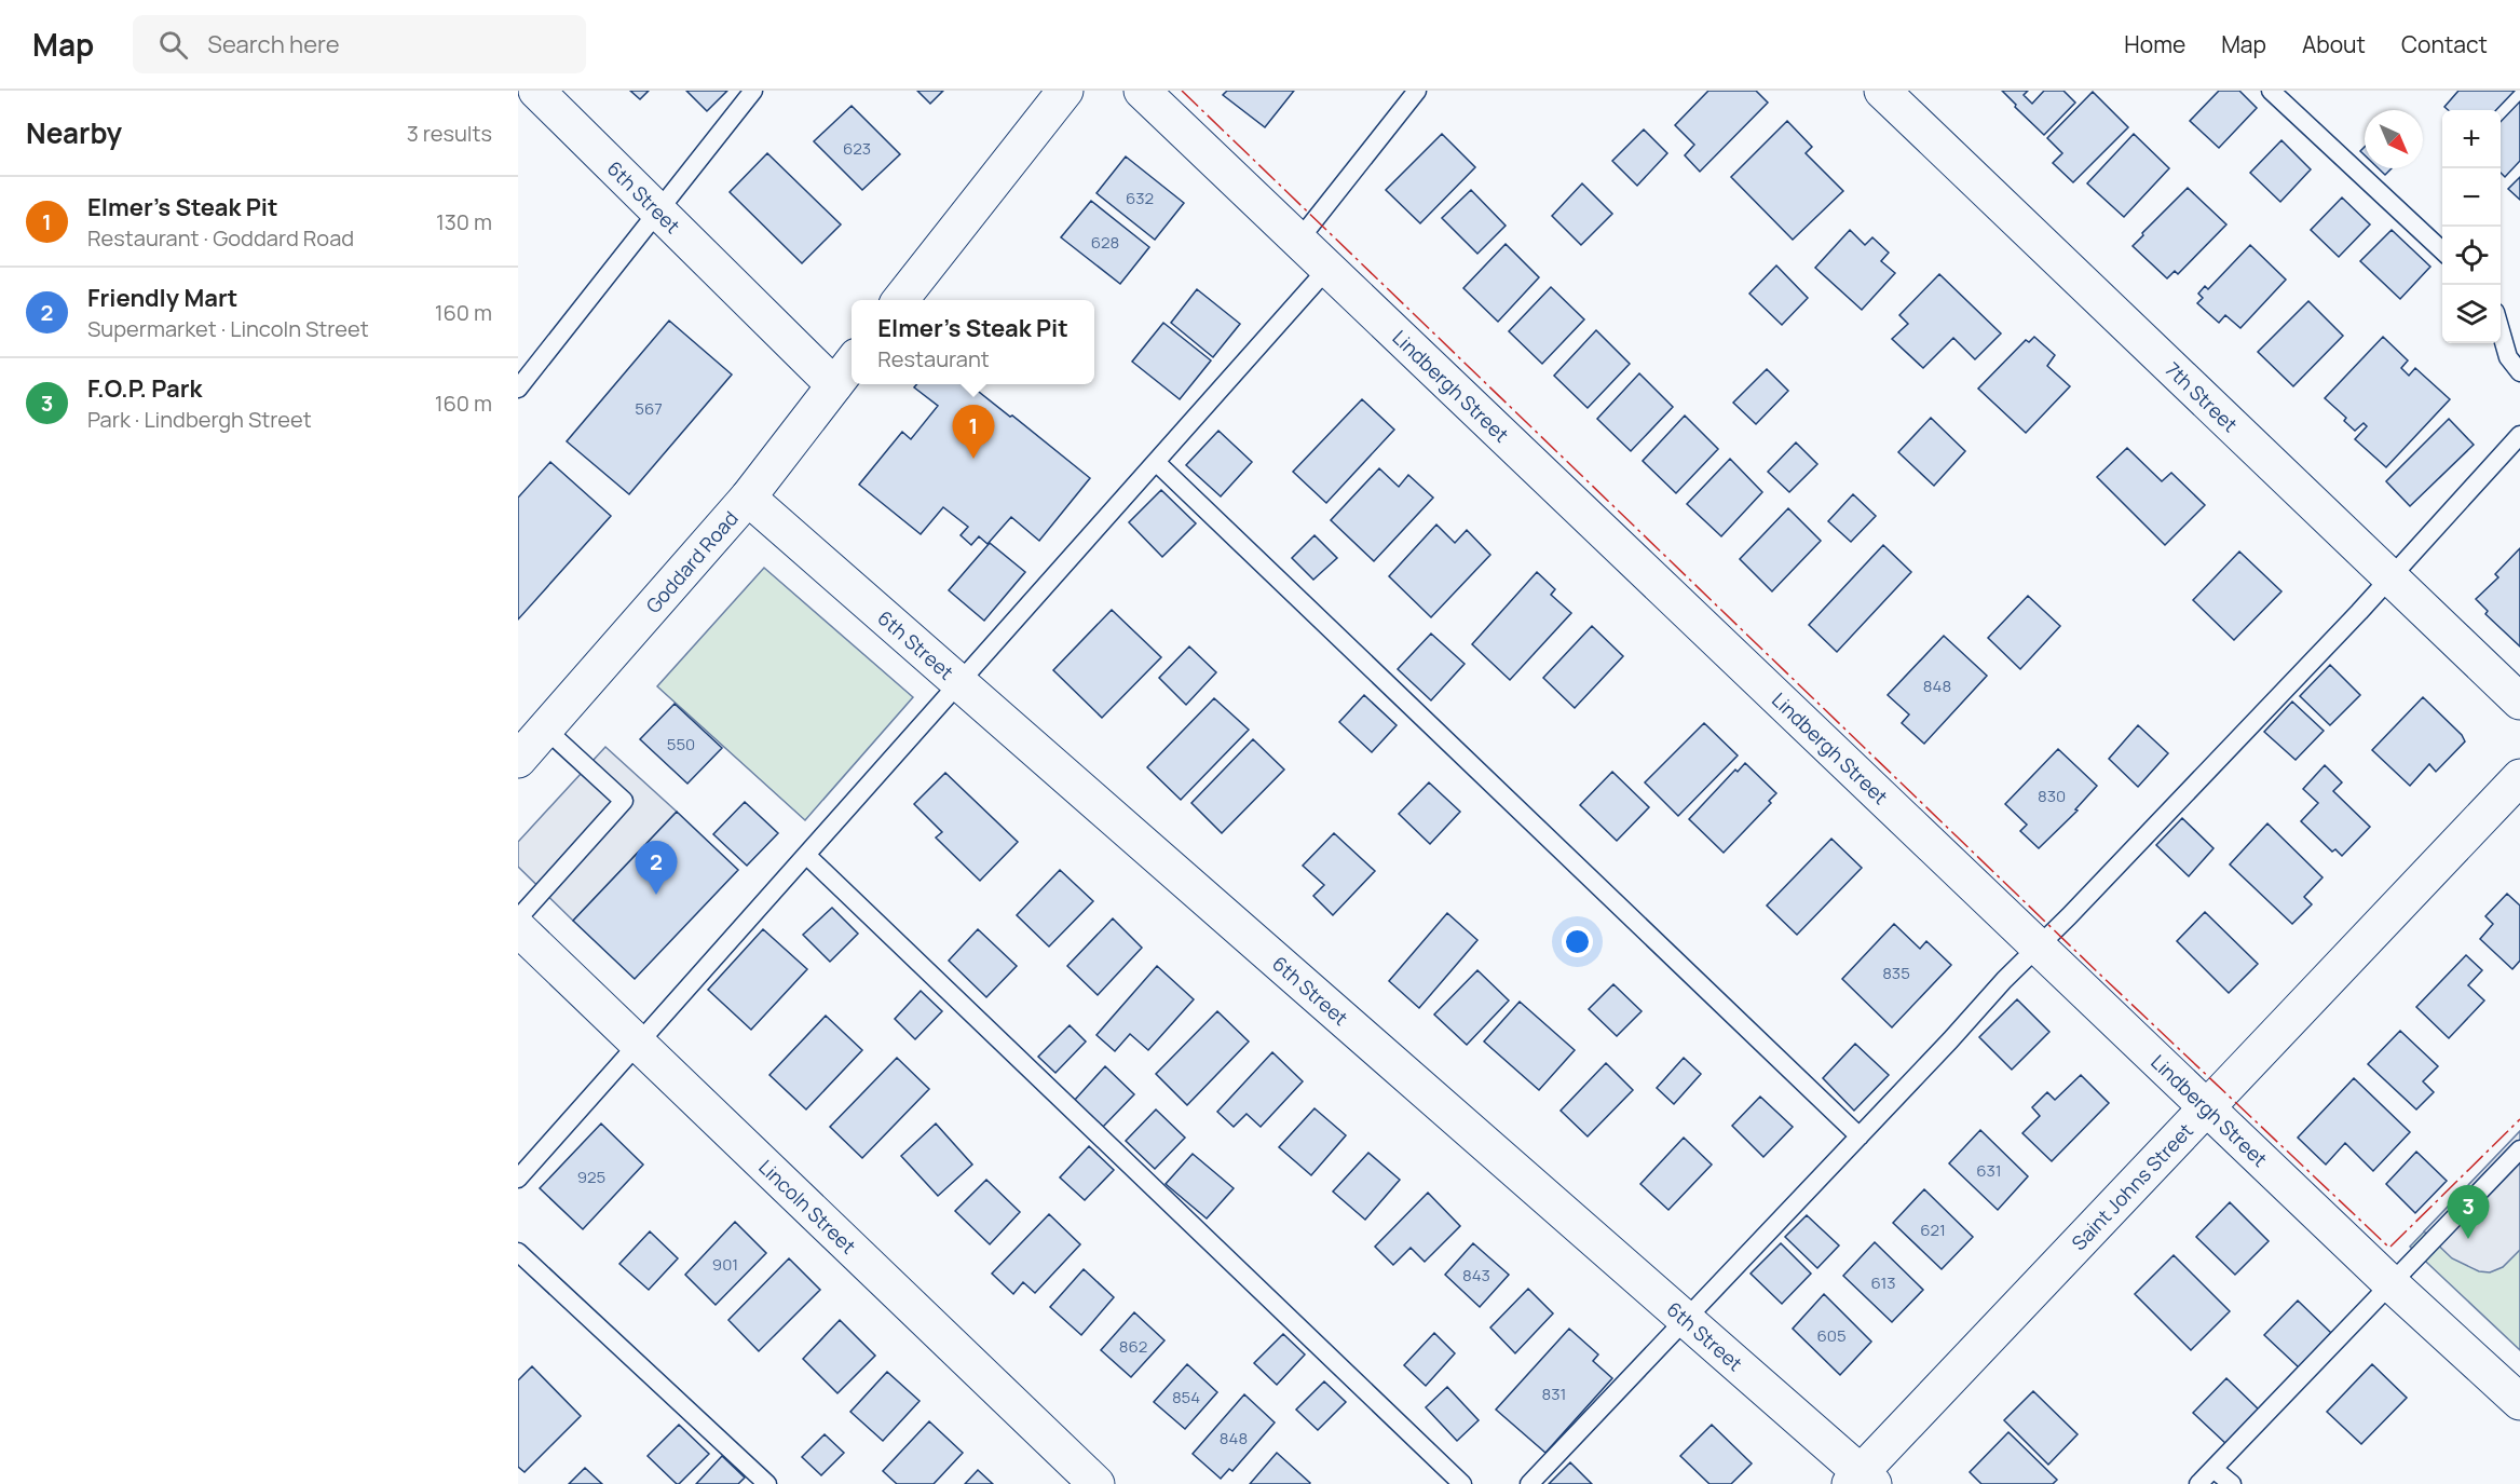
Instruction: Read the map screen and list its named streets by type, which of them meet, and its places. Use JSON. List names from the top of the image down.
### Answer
{
  "streets": {
    "street": [
      "6th Street",
      "Lindbergh Street",
      "7th Street",
      "Goddard Road",
      "Saint Johns Street",
      "Lincoln Street"
    ]
  },
  "crossings": [
    ["6th Street", "Goddard Road"],
    ["6th Street", "Saint Johns Street"],
    ["Lindbergh Street", "Saint Johns Street"]
  ],
  "house_numbers": [
    "623",
    "632",
    "628",
    "567",
    "848",
    "550",
    "830",
    "835",
    "631",
    "925",
    "621",
    "901",
    "843",
    "613",
    "605",
    "862",
    "831",
    "854",
    "848"
  ],
  "north": "bottom right",
  "page": {
    "header": "Map",
    "search": "Search here",
    "nav": [
      "Home",
      "Map",
      "About",
      "Contact"
    ],
    "heading": ["Nearby", "3 results"],
    "map_buttons": ["+", "−"],
    "list": [
      {
        "mark": "1",
        "name": "Elmer's Steak Pit",
        "note": "Restaurant · Goddard Road",
        "value": "130 m"
      },
      {
        "mark": "2",
        "name": "Friendly Mart",
        "note": "Supermarket · Lincoln Street",
        "value": "160 m"
      },
      {
        "mark": "3",
        "name": "F.O.P. Park",
        "note": "Park · Lindbergh Street",
        "value": "160 m"
      }
    ],
    "popup": ["Elmer's Steak Pit", "Restaurant"],
    "pins": ["1", "2", "3"]
  }
}
